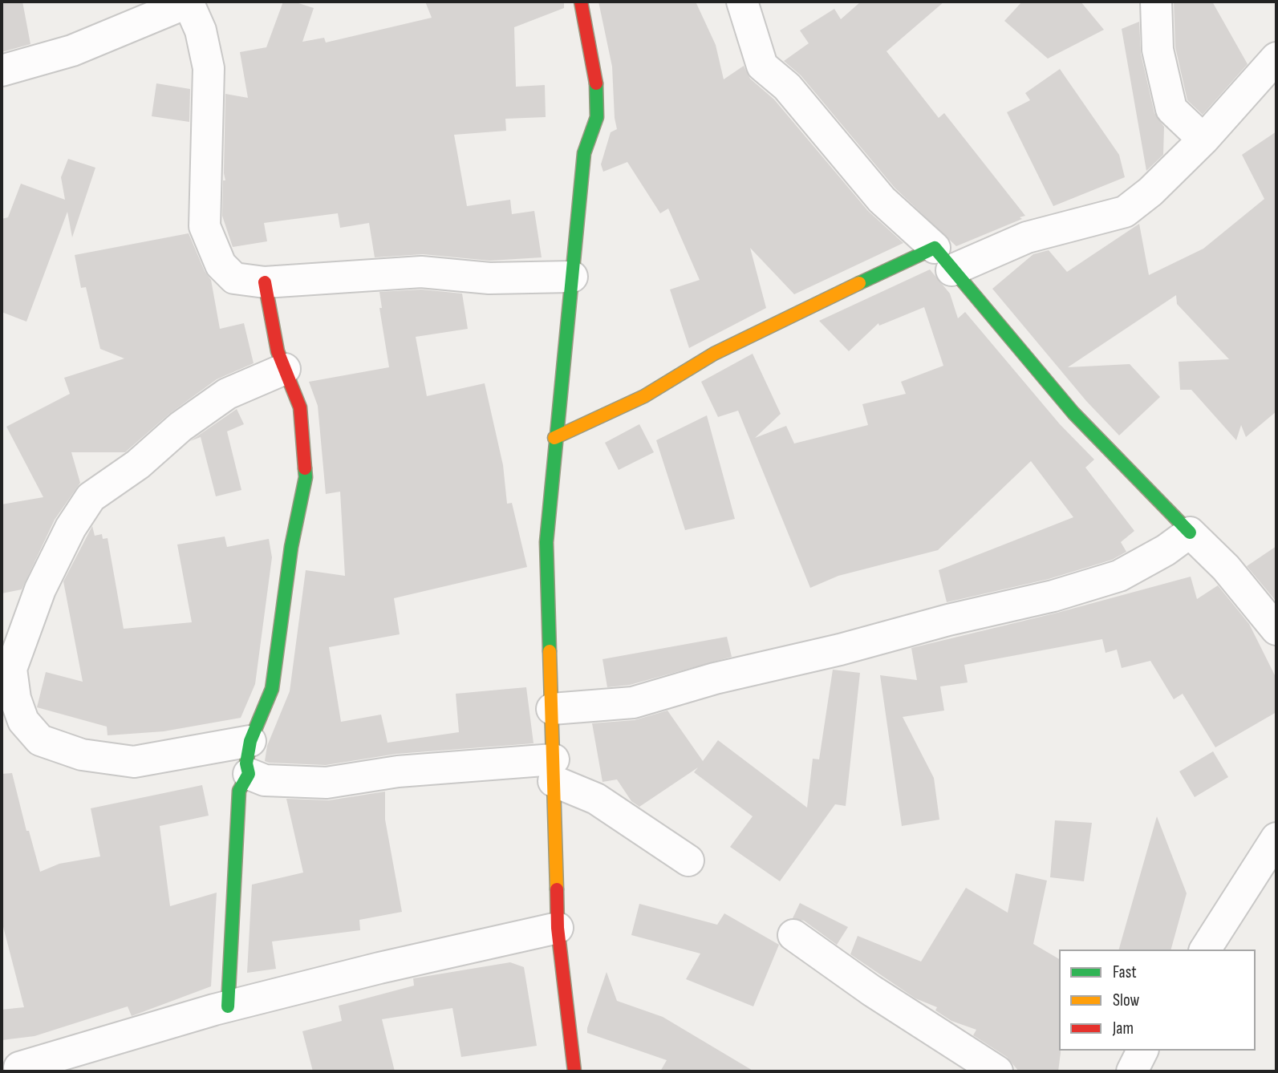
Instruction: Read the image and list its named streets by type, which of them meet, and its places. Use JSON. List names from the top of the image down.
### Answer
{
  "legend": ["Fast", "Slow", "Jam"]
}
